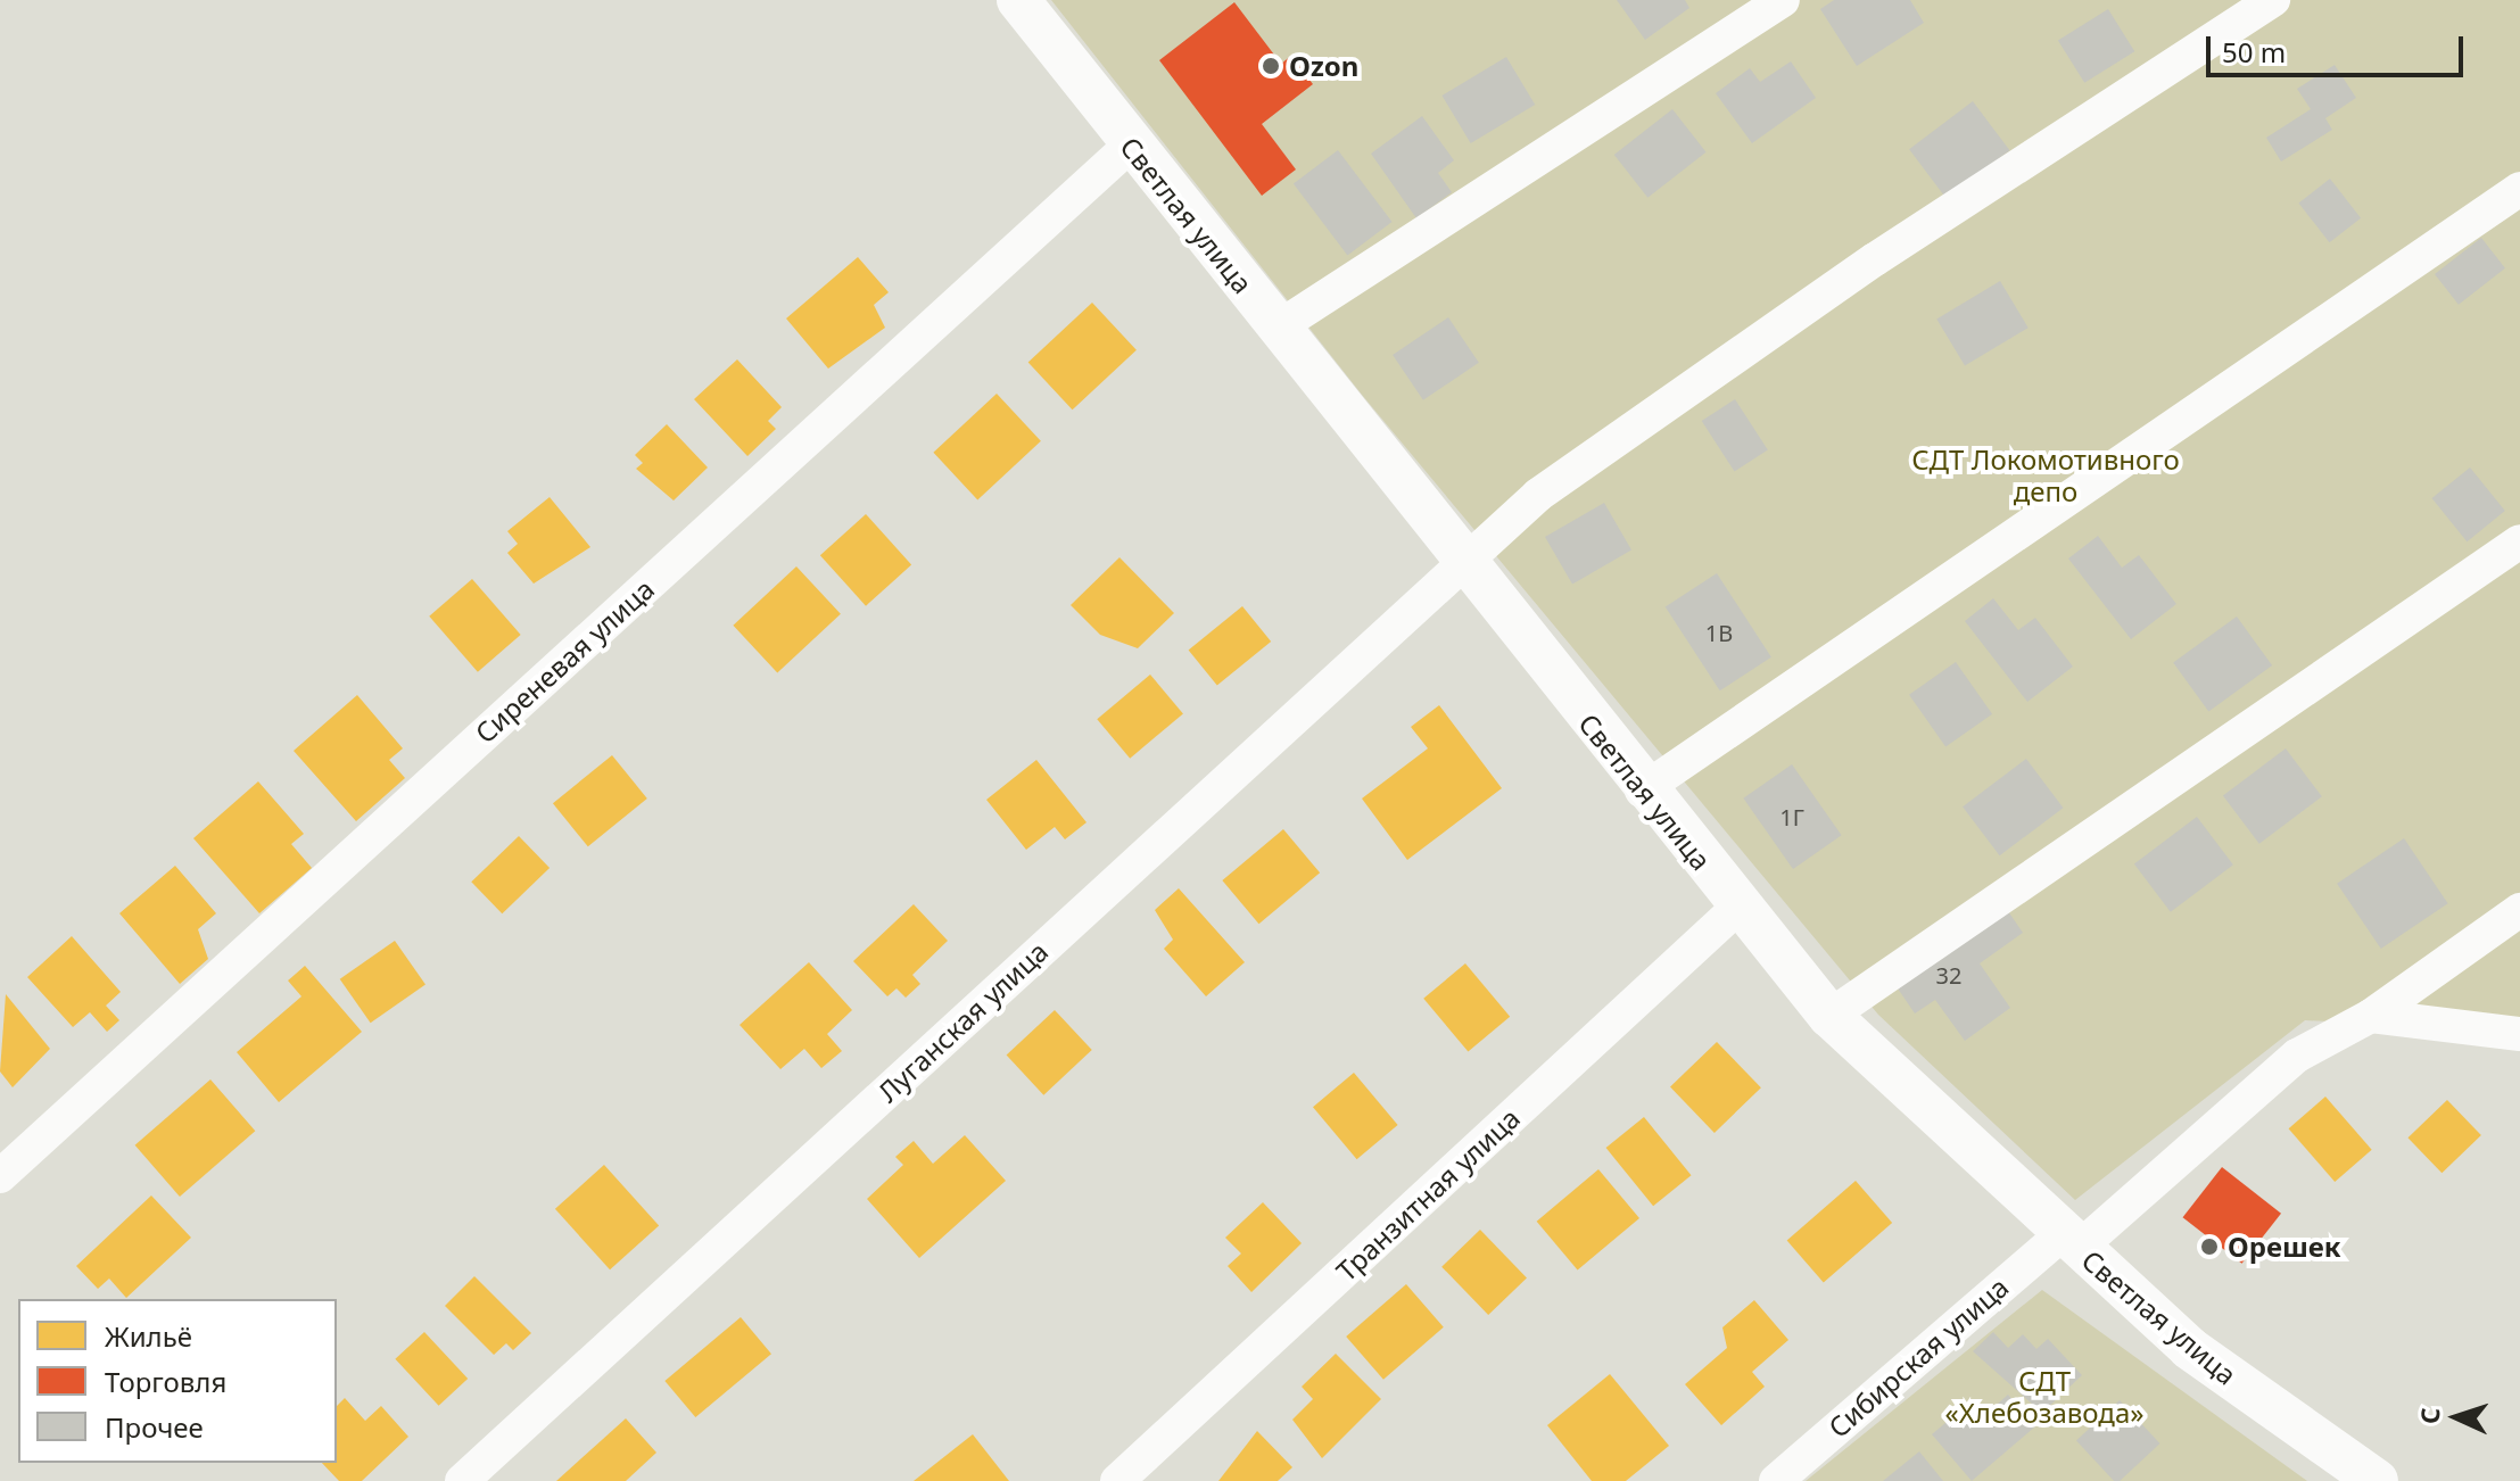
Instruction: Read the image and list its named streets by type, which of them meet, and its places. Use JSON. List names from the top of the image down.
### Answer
{
  "streets": {
    "street": [
      "Светлая улица",
      "Сиреневая улица",
      "Луганская улица",
      "Транзитная улица",
      "Сибирская улица"
    ]
  },
  "crossings": [
    ["Светлая улица", "Сиреневая улица"],
    ["Светлая улица", "Луганская улица"],
    ["Светлая улица", "Транзитная улица"],
    ["Светлая улица", "Сибирская улица"]
  ],
  "parks": ["СДТ Локомотивного депо", "СДТ «Хлебозавода»"],
  "places": ["Ozon", "Орешек"],
  "house_numbers": ["1В", "1Г", "32"],
  "legend": ["Жильё", "Торговля", "Прочее"],
  "scale_bar": "50 m",
  "north": "left"
}
